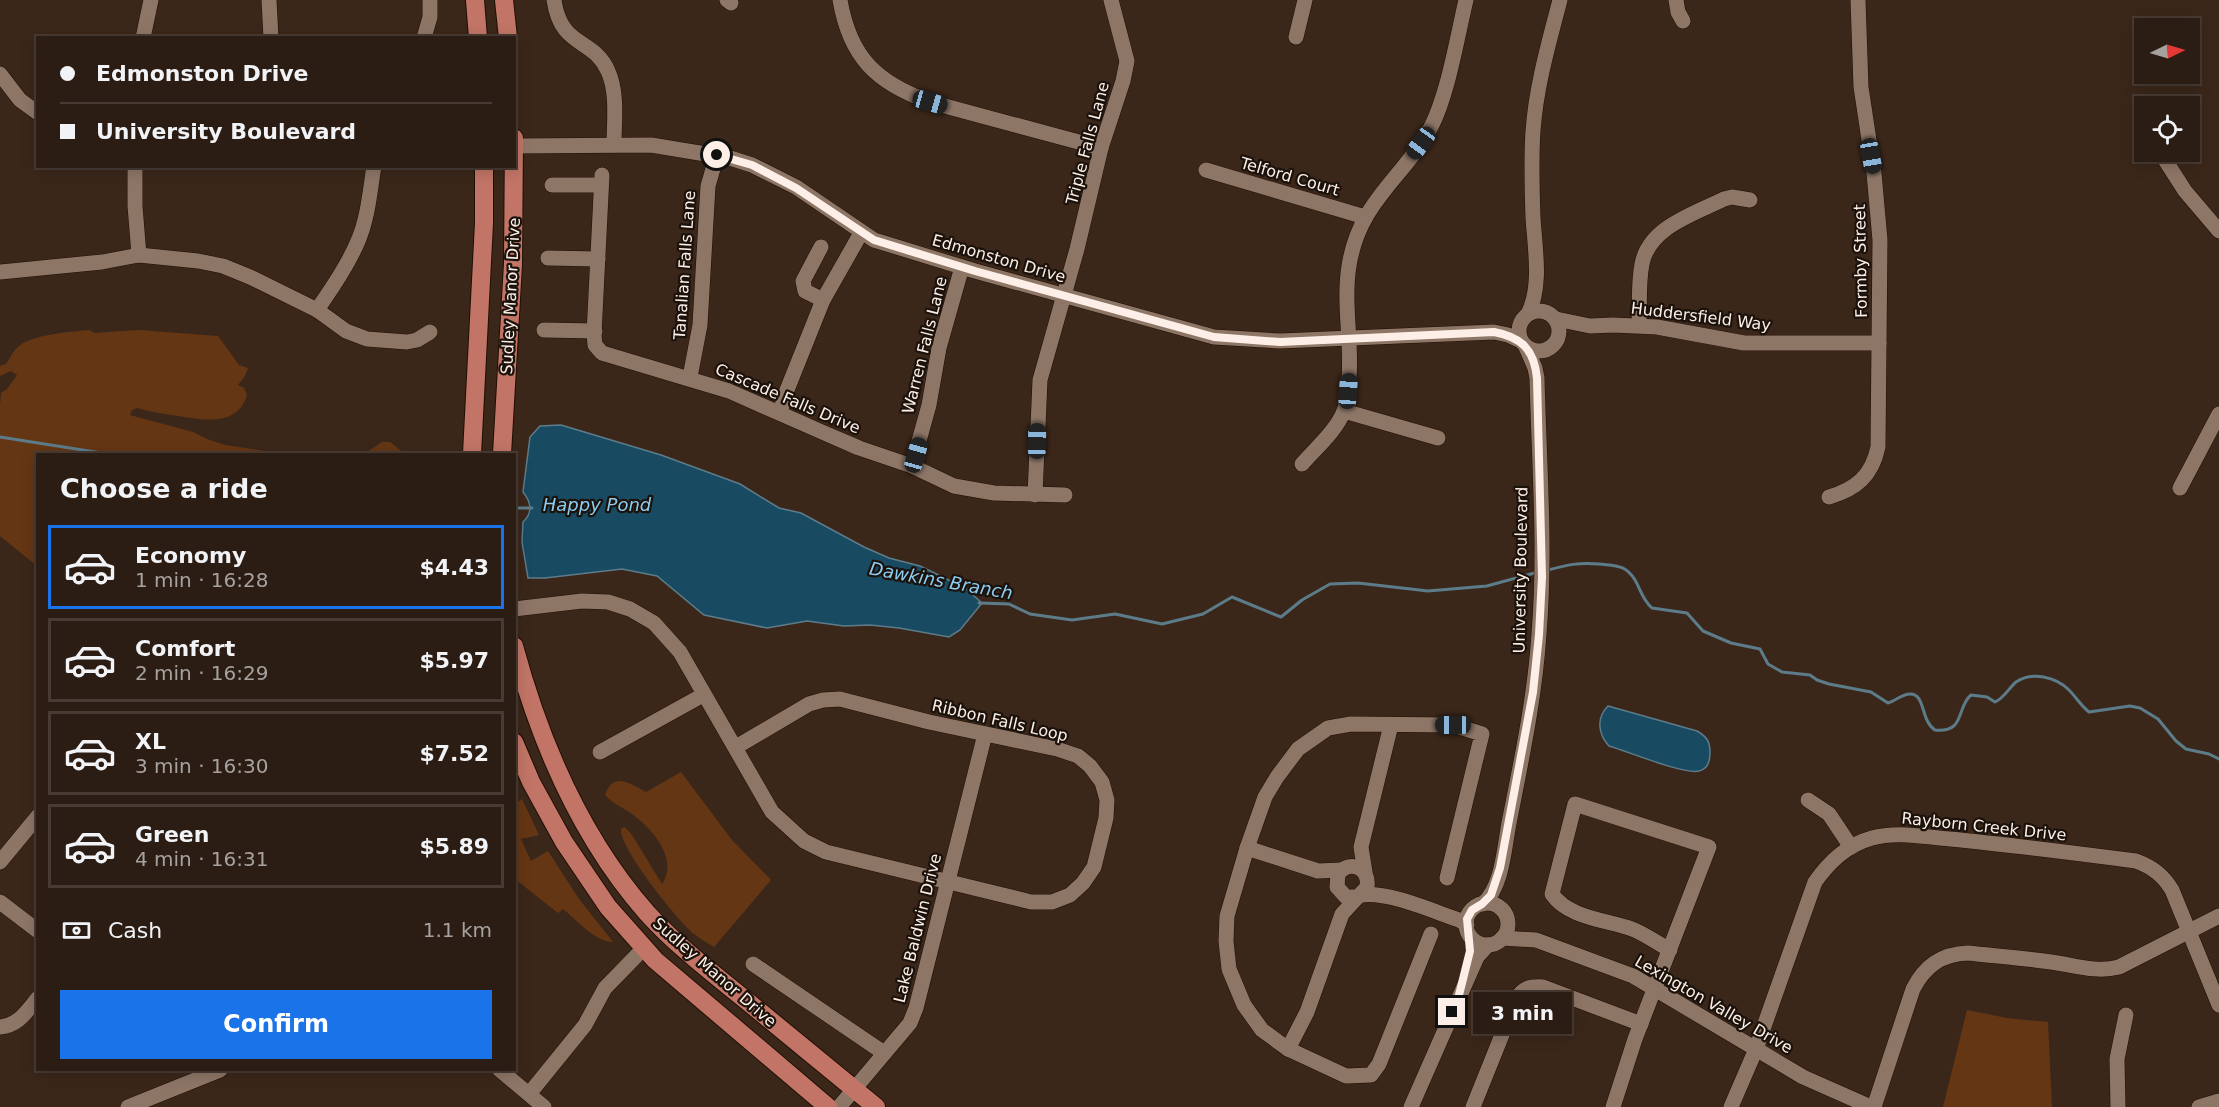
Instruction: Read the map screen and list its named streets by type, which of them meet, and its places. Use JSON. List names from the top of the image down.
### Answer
{
  "streets": {
    "main road": ["Sudley Manor Drive"],
    "street": [
      "Triple Falls Lane",
      "Telford Court",
      "Edmonston Drive",
      "Formby Street",
      "Tanalian Falls Lane",
      "Huddersfield Way",
      "Warren Falls Lane",
      "Cascade Falls Drive",
      "University Boulevard",
      "Ribbon Falls Loop",
      "Rayborn Creek Drive",
      "Lake Baldwin Drive",
      "Lexington Valley Drive"
    ]
  },
  "crossings": [
    ["Triple Falls Lane", "Edmonston Drive"],
    ["Triple Falls Lane", "Cascade Falls Drive"],
    ["Edmonston Drive", "Tanalian Falls Lane"],
    ["Edmonston Drive", "Huddersfield Way"],
    ["Edmonston Drive", "Warren Falls Lane"],
    ["Edmonston Drive", "University Boulevard"],
    ["Formby Street", "Huddersfield Way"],
    ["Tanalian Falls Lane", "Cascade Falls Drive"],
    ["Sudley Manor Drive", "Lake Baldwin Drive"],
    ["Huddersfield Way", "University Boulevard"],
    ["Warren Falls Lane", "Cascade Falls Drive"],
    ["University Boulevard", "Lexington Valley Drive"],
    ["Ribbon Falls Loop", "Lake Baldwin Drive"],
    ["Rayborn Creek Drive", "Lexington Valley Drive"]
  ],
  "water": ["Happy Pond", "Dawkins Branch"],
  "north": "right",
  "page": {
    "banner": ["Edmonston Drive", "University Boulevard"],
    "heading": "Choose a ride",
    "list": [
      {
        "name": "Economy",
        "note": "1 min · 16:28",
        "value": "$4.43"
      },
      {
        "name": "Comfort",
        "note": "2 min · 16:29",
        "value": "$5.97"
      },
      {
        "name": "XL",
        "note": "3 min · 16:30",
        "value": "$7.52"
      },
      {
        "name": "Green",
        "note": "4 min · 16:31",
        "value": "$5.89"
      }
    ],
    "pay": ["Cash", "1.1 km"],
    "buttons": "Confirm",
    "bubble": "3 min"
  }
}
